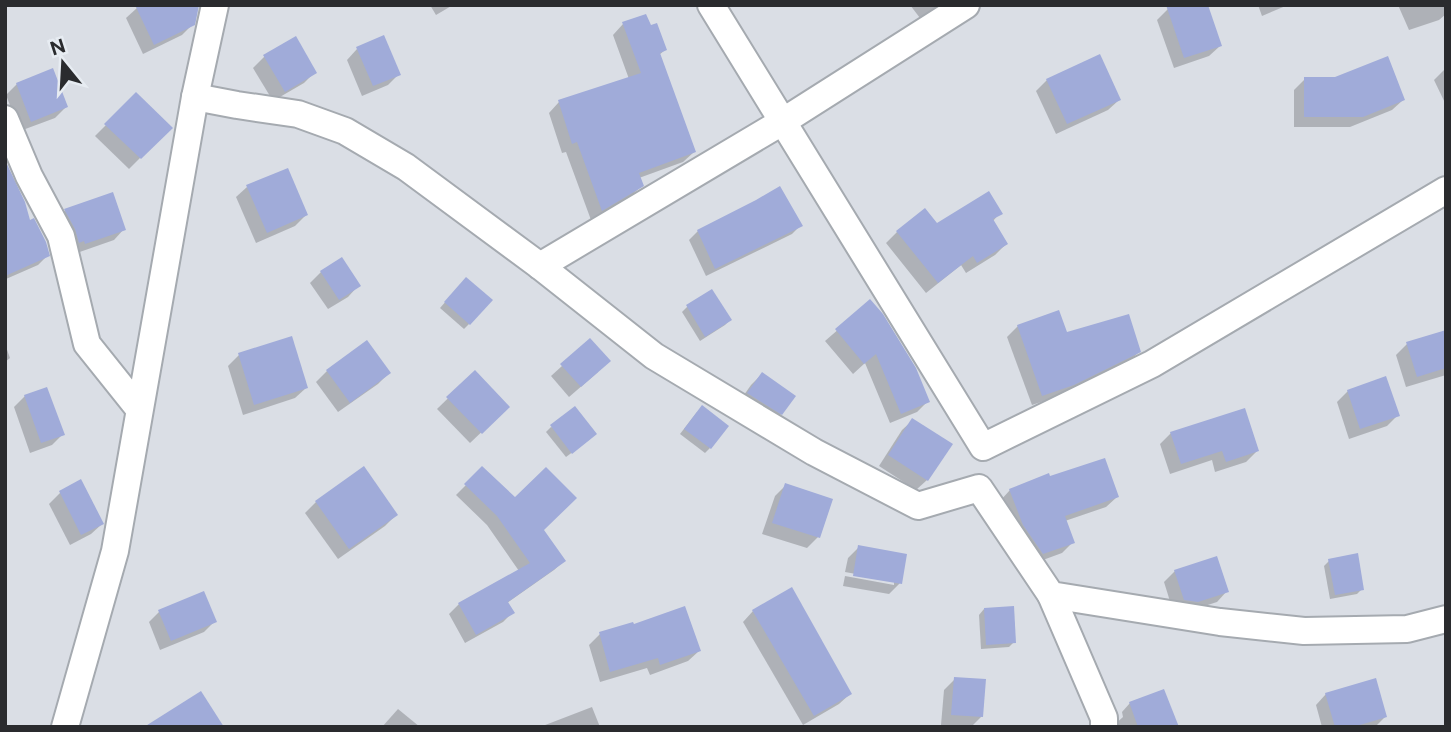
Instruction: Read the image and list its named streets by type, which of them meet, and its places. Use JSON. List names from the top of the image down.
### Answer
{
  "north": "top"
}
